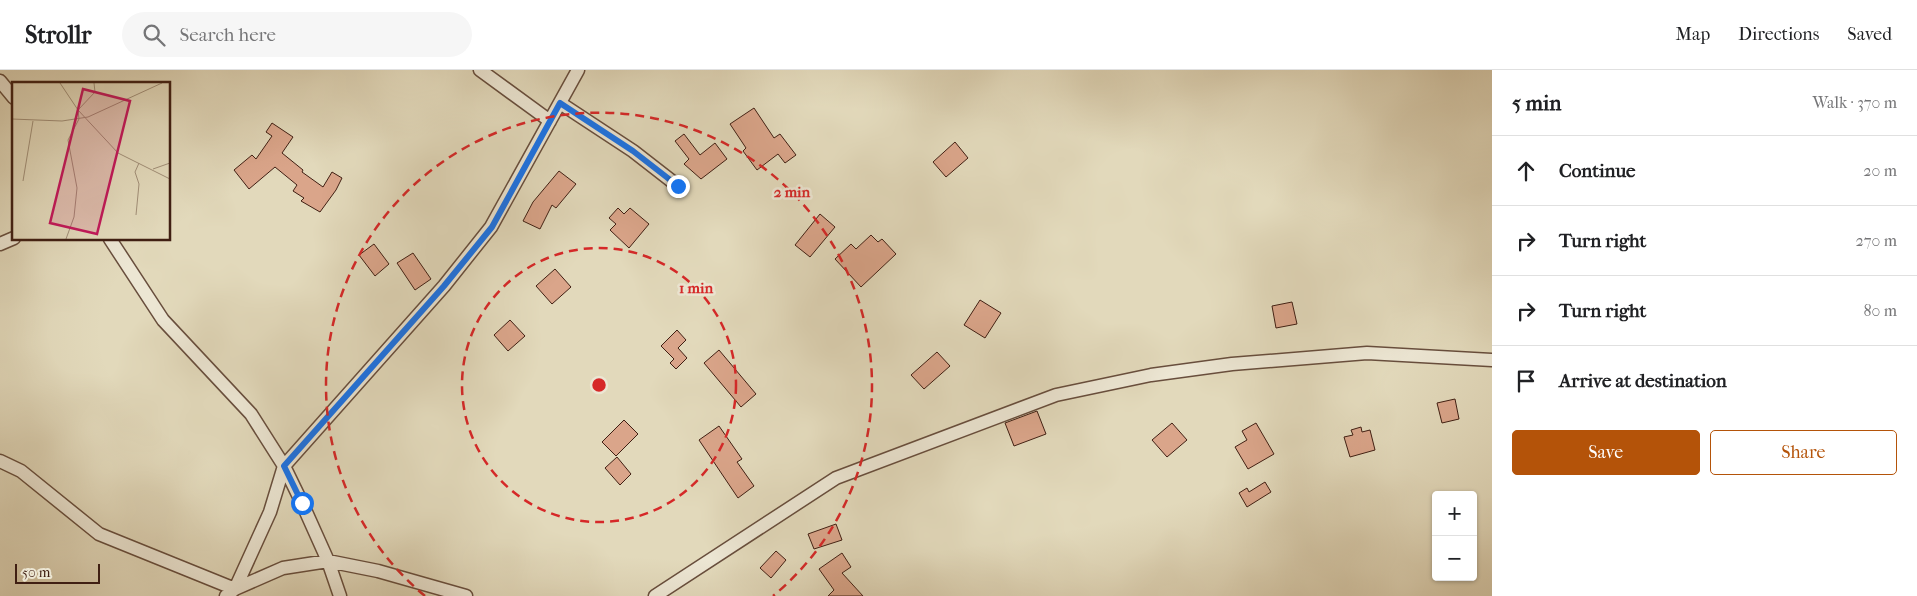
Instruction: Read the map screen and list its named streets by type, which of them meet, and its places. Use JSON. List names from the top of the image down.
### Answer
{
  "scale_bar": "50 m",
  "page": {
    "header": "Strollr",
    "search": "Search here",
    "nav": ["Map", "Directions", "Saved"],
    "heading": ["5 min", "Walk · 370 m"],
    "list": [
      ["Continue", "20 m"],
      ["Turn right", "270 m"],
      ["Turn right", "80 m"],
      "Arrive at destination"
    ],
    "buttons": ["Save", "Share"],
    "map_buttons": ["+", "−"],
    "scale": "50 m"
  },
  "rings": ["2 min", "1 min"]
}
